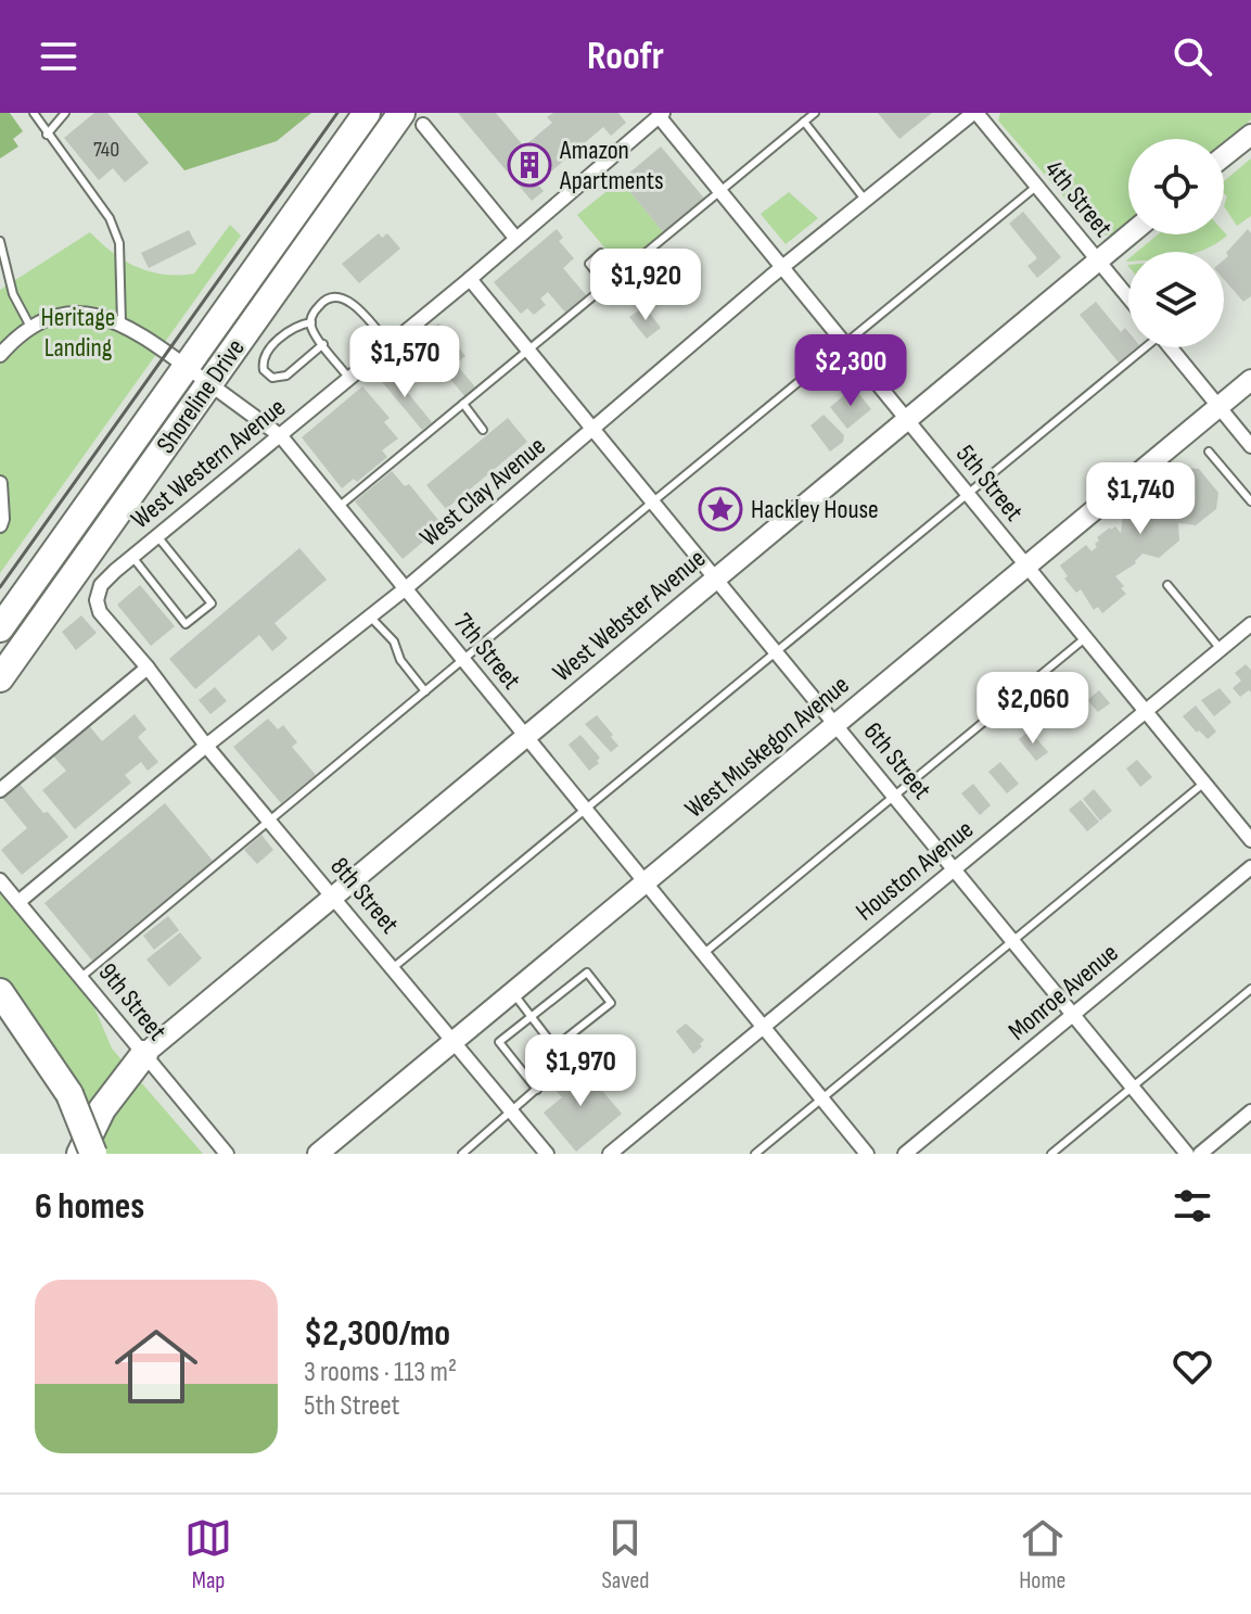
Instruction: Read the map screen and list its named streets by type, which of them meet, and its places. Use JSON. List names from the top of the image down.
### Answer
{
  "streets": {
    "highway": ["Shoreline Drive"],
    "main road": ["West Webster Avenue", "West Muskegon Avenue"],
    "street": [
      "4th Street",
      "West Western Avenue",
      "5th Street",
      "West Clay Avenue",
      "7th Street",
      "6th Street",
      "Houston Avenue",
      "8th Street",
      "Monroe Avenue",
      "9th Street"
    ]
  },
  "crossings": [
    ["4th Street", "West Clay Avenue"],
    ["4th Street", "West Webster Avenue"],
    ["Shoreline Drive", "7th Street"],
    ["West Western Avenue", "5th Street"],
    ["West Western Avenue", "7th Street"],
    ["West Western Avenue", "6th Street"],
    ["West Western Avenue", "8th Street"],
    ["5th Street", "West Clay Avenue"],
    ["5th Street", "West Webster Avenue"],
    ["5th Street", "West Muskegon Avenue"],
    ["5th Street", "Houston Avenue"],
    ["West Clay Avenue", "7th Street"],
    ["West Clay Avenue", "6th Street"],
    ["West Clay Avenue", "8th Street"],
    ["West Clay Avenue", "9th Street"],
    ["West Webster Avenue", "7th Street"],
    ["West Webster Avenue", "6th Street"],
    ["West Webster Avenue", "8th Street"],
    ["West Webster Avenue", "9th Street"],
    ["7th Street", "West Muskegon Avenue"],
    ["7th Street", "Houston Avenue"],
    ["West Muskegon Avenue", "6th Street"],
    ["West Muskegon Avenue", "8th Street"],
    ["6th Street", "Houston Avenue"],
    ["6th Street", "Monroe Avenue"]
  ],
  "parks": ["Heritage Landing"],
  "places": {
    "building": ["Amazon Apartments"],
    "place": ["Hackley House"]
  },
  "house_numbers": ["740"],
  "page": {
    "header": "Roofr",
    "price": [
      "$1,920",
      "$1,570",
      "$2,300",
      "$1,740",
      "$2,060",
      "$1,970"
    ],
    "heading": "6 homes",
    "list": [
      {
        "name": "$2,300/mo",
        "note": "3 rooms · 113 m² · 5th Street"
      }
    ],
    "tabs": ["Map", "Saved", "Home"]
  }
}
